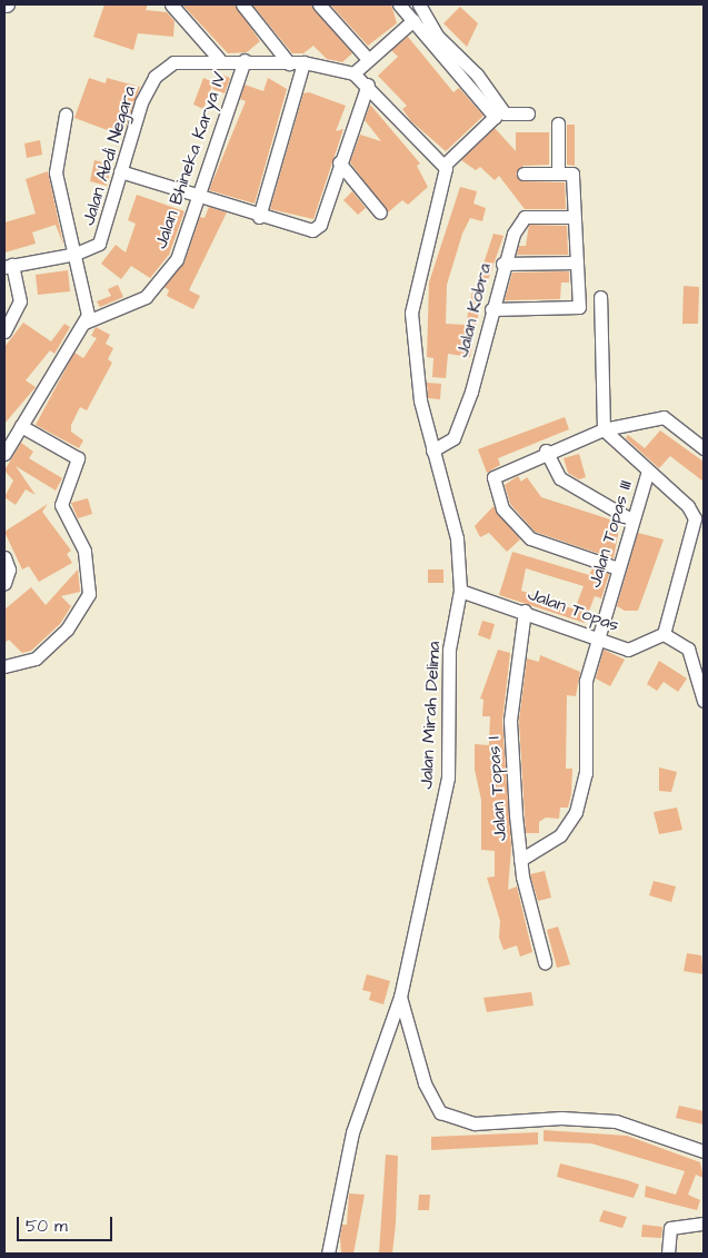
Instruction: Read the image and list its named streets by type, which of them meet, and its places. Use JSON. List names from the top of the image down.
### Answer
{
  "streets": {
    "street": [
      "Jalan Abdi Negara",
      "Jalan Bhineka Karya IV",
      "Jalan Kobra",
      "Jalan Topas III",
      "Jalan Topas",
      "Jalan Mirah Delima",
      "Jalan Topas I"
    ]
  },
  "crossings": [
    ["Jalan Abdi Negara", "Jalan Bhineka Karya IV"],
    ["Jalan Kobra", "Jalan Mirah Delima"],
    ["Jalan Topas III", "Jalan Topas"],
    ["Jalan Topas III", "Jalan Topas I"],
    ["Jalan Topas", "Jalan Mirah Delima"],
    ["Jalan Topas", "Jalan Topas I"]
  ],
  "scale_bar": "50 m"
}
